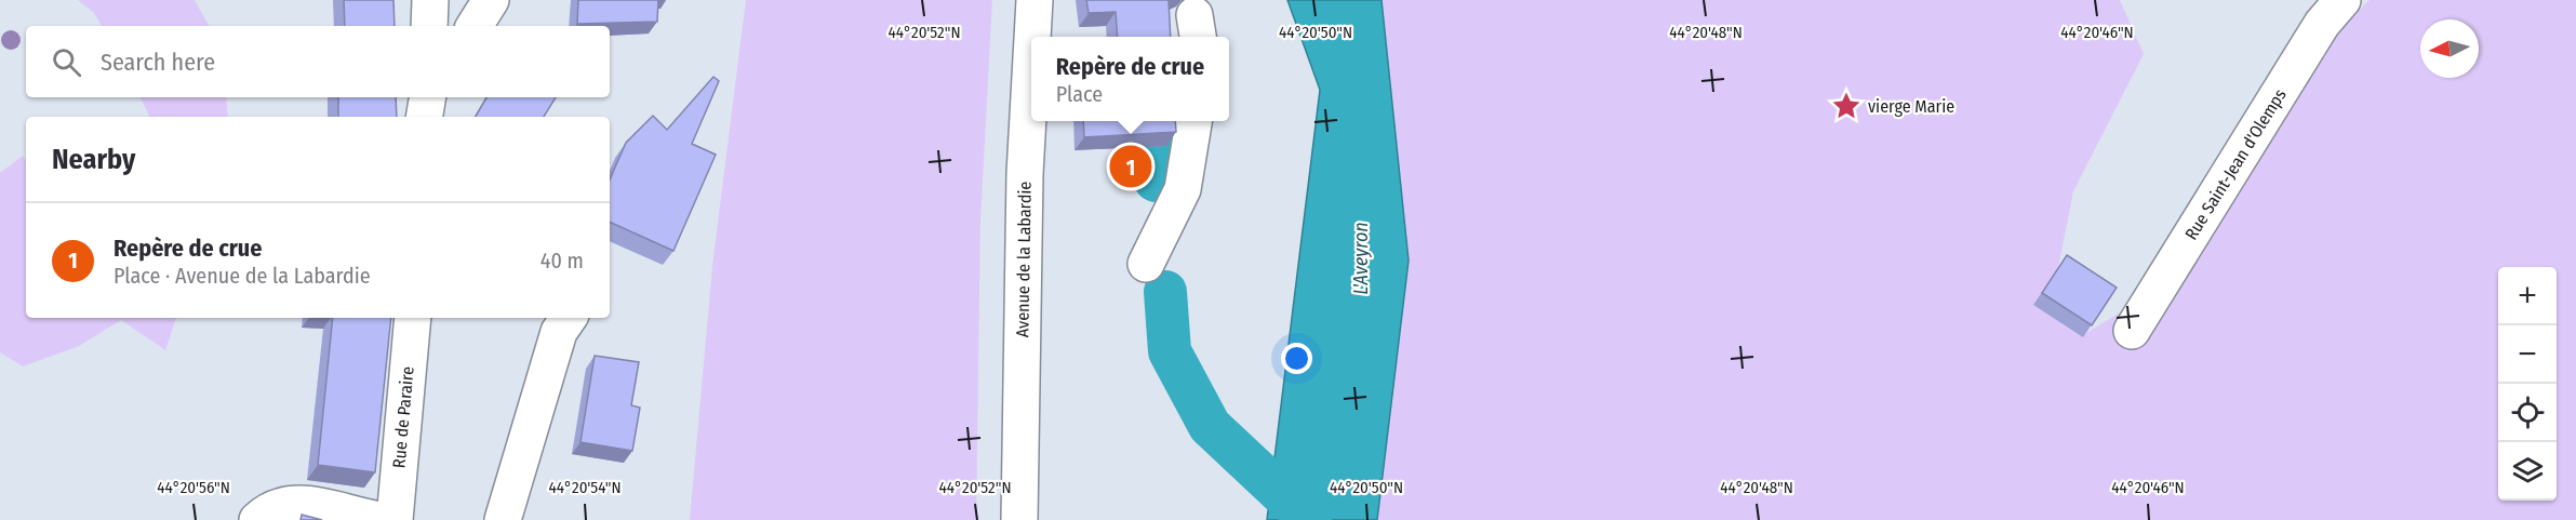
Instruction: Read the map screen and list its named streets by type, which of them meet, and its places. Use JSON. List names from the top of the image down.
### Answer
{
  "streets": {
    "street": ["Rue Saint-Jean d'Olemps", "Avenue de la Labardie", "Rue de Paraire"]
  },
  "water": ["L'Aveyron"],
  "places": {
    "place": ["vierge Marie"]
  },
  "north": "left",
  "page": {
    "search": "Search here",
    "popup": ["Repère de crue", "Place"],
    "heading": "Nearby",
    "pins": "1",
    "list": [
      {
        "mark": "1",
        "name": "Repère de crue",
        "note": "Place · Avenue de la Labardie",
        "value": "40 m"
      }
    ],
    "map_buttons": ["+", "−"]
  },
  "coordinates": [
    "44°20'52\"N",
    "44°20'50\"N",
    "44°20'48\"N",
    "44°20'46\"N",
    "44°20'56\"N",
    "44°20'54\"N"
  ]
}
